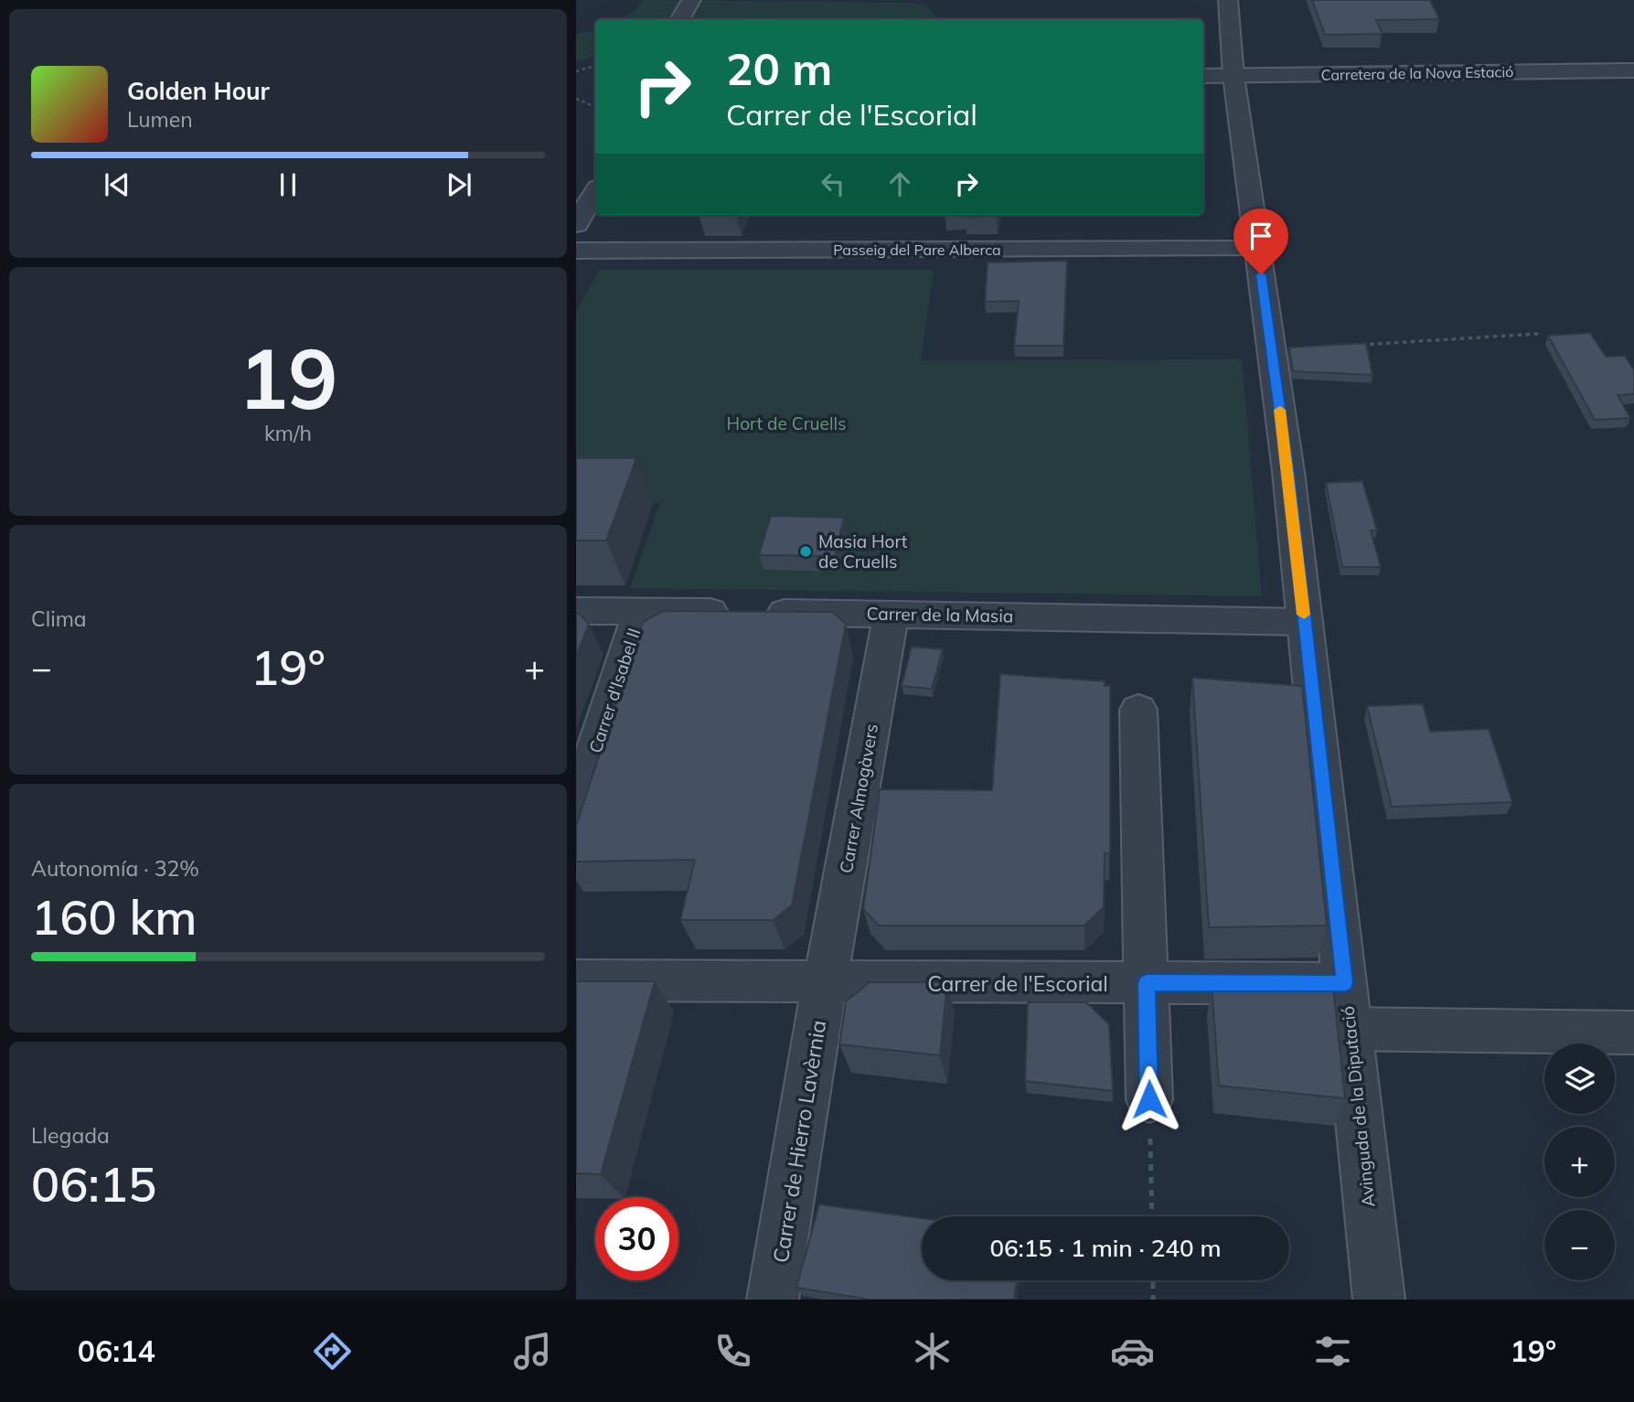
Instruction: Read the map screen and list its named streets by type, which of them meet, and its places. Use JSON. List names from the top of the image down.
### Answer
{
  "streets": {
    "street": [
      "Carretera de la Nova Estació",
      "Passeig del Pare Alberca",
      "Carrer de la Masia",
      "Carrer d'Isabel II",
      "Carrer Almogàvers",
      "Carrer de l'Escorial",
      "Avinguda de la Diputació",
      "Carrer de Hierro Lavèrnia"
    ]
  },
  "crossings": [
    ["Carretera de la Nova Estació", "Avinguda de la Diputació"],
    ["Passeig del Pare Alberca", "Avinguda de la Diputació"],
    ["Carrer de la Masia", "Carrer d'Isabel II"],
    ["Carrer de la Masia", "Carrer Almogàvers"],
    ["Carrer de la Masia", "Avinguda de la Diputació"],
    ["Carrer Almogàvers", "Carrer de l'Escorial"],
    ["Carrer Almogàvers", "Carrer de Hierro Lavèrnia"],
    ["Carrer de l'Escorial", "Avinguda de la Diputació"],
    ["Carrer de l'Escorial", "Carrer de Hierro Lavèrnia"]
  ],
  "parks": ["Hort de Cruells"],
  "places": ["Masia Hort de Cruells"],
  "page": {
    "turn": ["20 m", "Carrer de l'Escorial"],
    "song": ["Golden Hour", "Lumen"],
    "tile": [
      ["19", "km/h"],
      "Clima",
      ["Autonomía · 32%", "160 km"],
      ["Llegada", "06:15"]
    ],
    "heat": ["−", "19°", "+"],
    "map_buttons": ["+", "−"],
    "limit": "30",
    "trip": "06:15 · 1 min · 240 m",
    "tabs": ["06:14", "19°"]
  }
}
